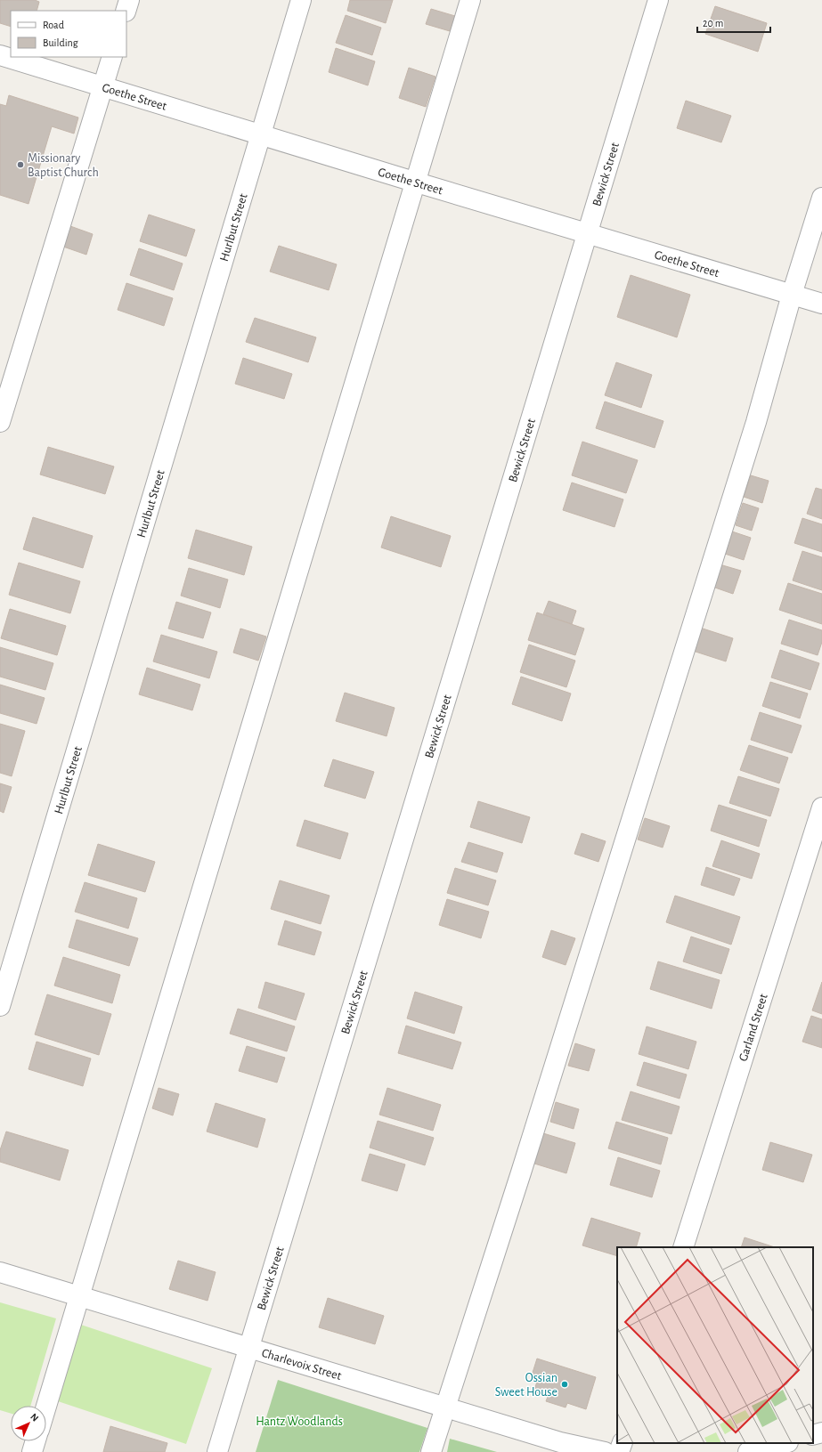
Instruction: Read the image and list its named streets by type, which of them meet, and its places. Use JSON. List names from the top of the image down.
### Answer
{
  "streets": {
    "street": [
      "Goethe Street",
      "Bewick Street",
      "Hurlbut Street",
      "Garland Street",
      "Charlevoix Street"
    ]
  },
  "crossings": [
    ["Goethe Street", "Bewick Street"],
    ["Goethe Street", "Hurlbut Street"],
    ["Bewick Street", "Charlevoix Street"]
  ],
  "parks": ["Hantz Woodlands"],
  "places": ["Missionary Baptist Church", "Ossian Sweet House"],
  "legend": ["Road", "Building"],
  "scale_bar": "20 m",
  "north": "top right"
}
